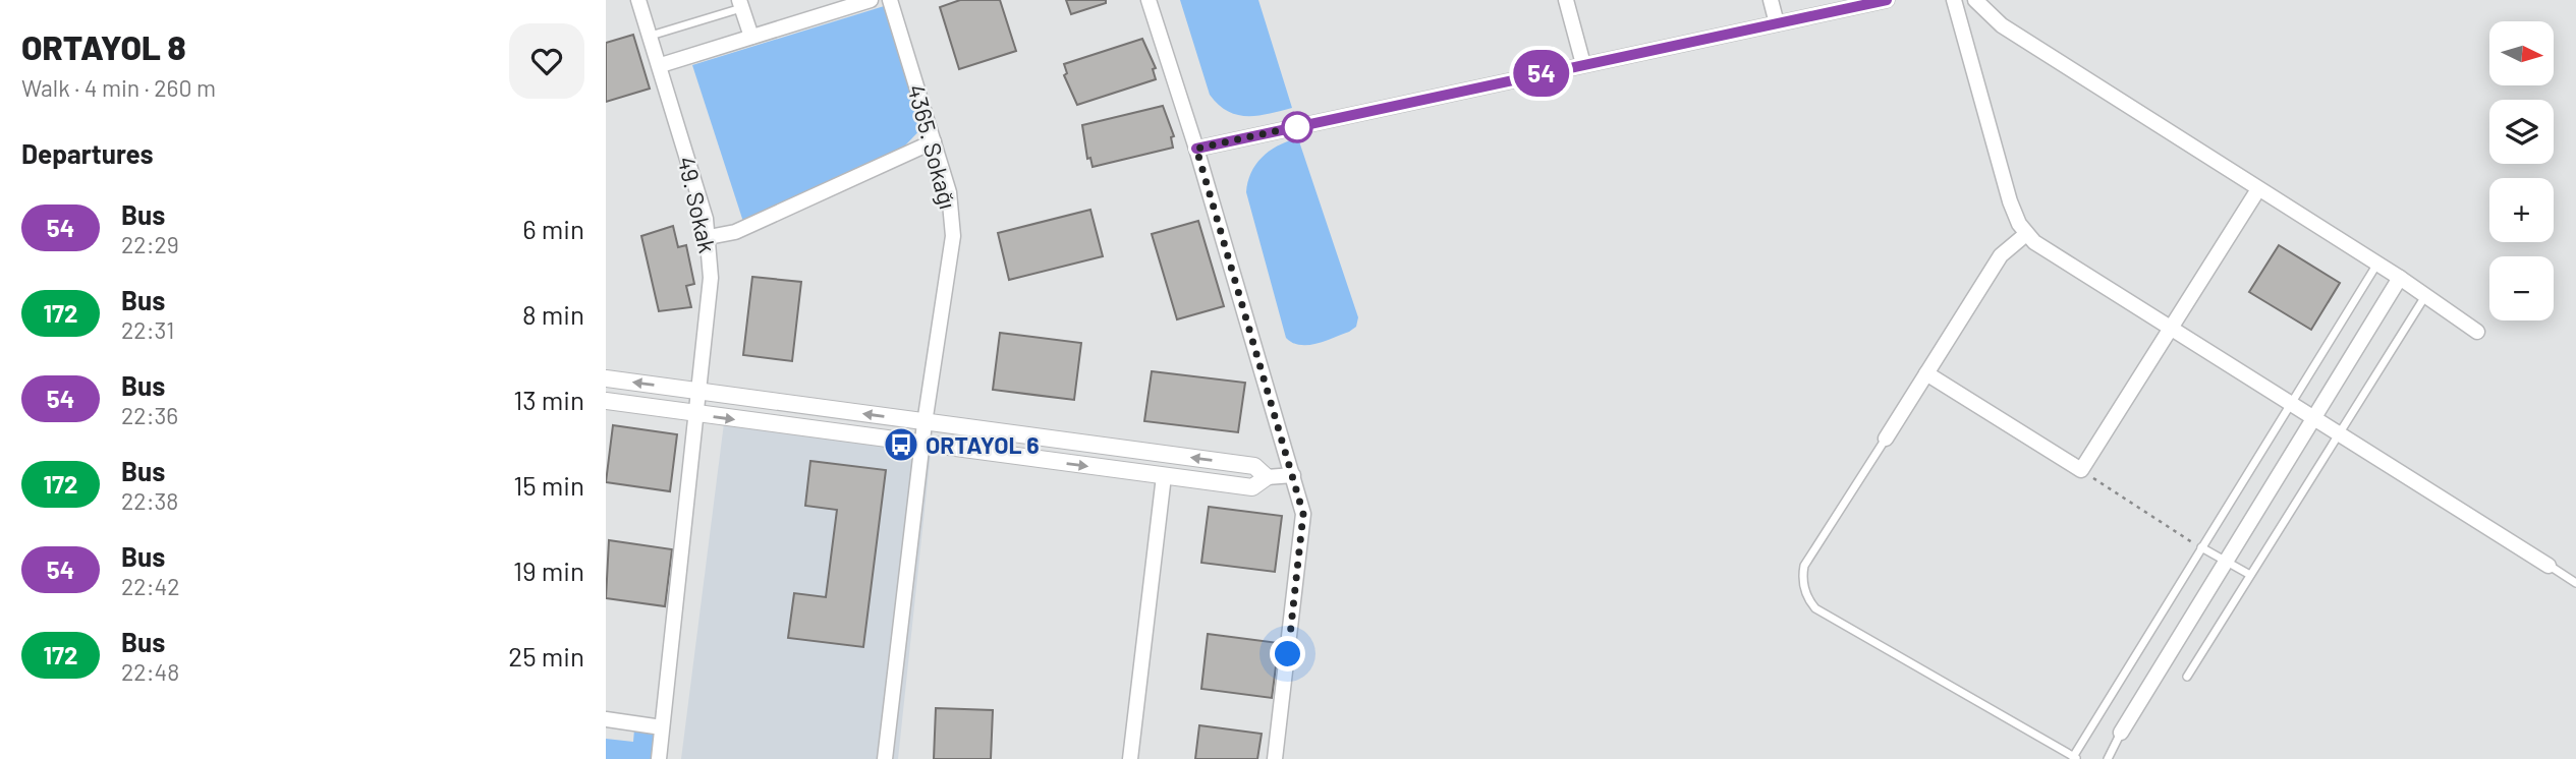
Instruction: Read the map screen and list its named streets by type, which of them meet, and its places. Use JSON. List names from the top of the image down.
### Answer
{
  "streets": {
    "street": ["4365. Sokağı", "49. Sokak"]
  },
  "places": {
    "bus stop": ["ORTAYOL 6"]
  },
  "lines": ["bus line 54"],
  "north": "right",
  "page": {
    "heading": [
      ["ORTAYOL 8", "Walk · 4 min · 260 m"],
      "Departures"
    ],
    "on_map": "54",
    "map_buttons": ["+", "−"],
    "list": [
      {
        "mark": "54",
        "name": "Bus",
        "note": "22:29",
        "value": "6 min"
      },
      {
        "mark": "172",
        "name": "Bus",
        "note": "22:31",
        "value": "8 min"
      },
      {
        "mark": "54",
        "name": "Bus",
        "note": "22:36",
        "value": "13 min"
      },
      {
        "mark": "172",
        "name": "Bus",
        "note": "22:38",
        "value": "15 min"
      },
      {
        "mark": "54",
        "name": "Bus",
        "note": "22:42",
        "value": "19 min"
      },
      {
        "mark": "172",
        "name": "Bus",
        "note": "22:48",
        "value": "25 min"
      }
    ]
  }
}
